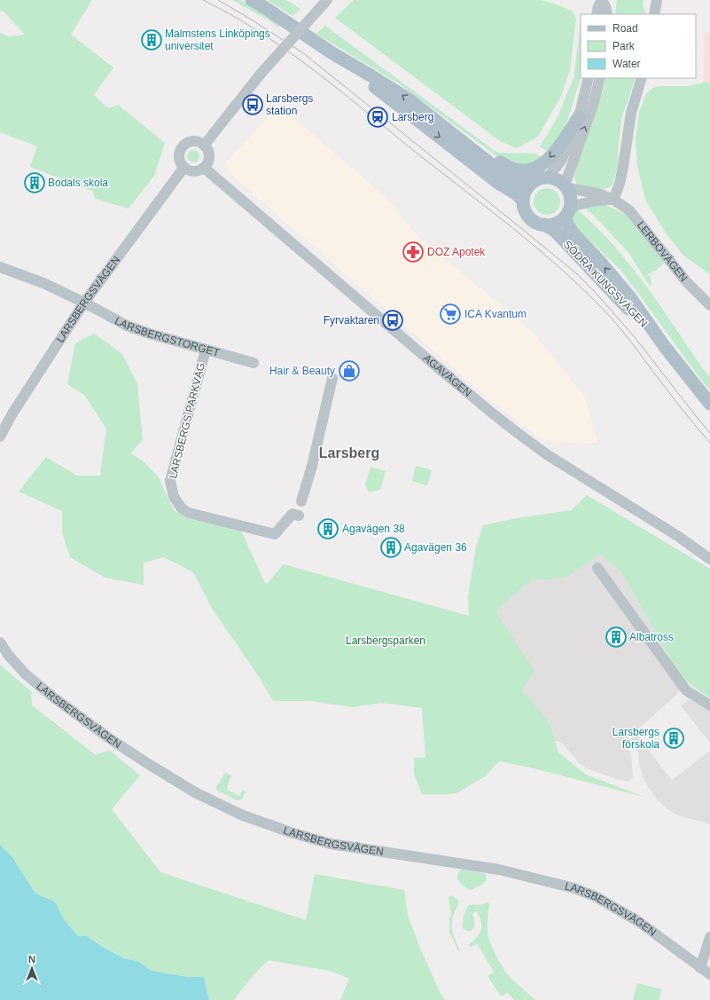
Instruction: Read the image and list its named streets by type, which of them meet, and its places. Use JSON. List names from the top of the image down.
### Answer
{
  "streets": {
    "main road": ["SÖDRA KUNGSVÄGEN"],
    "street": [
      "LERBOVÄGEN",
      "LARSBERGSVÄGEN",
      "LARSBERGSTORGET",
      "AGAVÄGEN",
      "LARSBERGS PARKVÄG"
    ]
  },
  "crossings": [
    ["LERBOVÄGEN", "SÖDRA KUNGSVÄGEN"],
    ["LARSBERGSVÄGEN", "LARSBERGSTORGET"],
    ["LARSBERGSVÄGEN", "AGAVÄGEN"],
    ["LARSBERGSTORGET", "LARSBERGS PARKVÄG"]
  ],
  "districts": ["Larsberg"],
  "parks": ["Larsbergsparken"],
  "places": {
    "building": [
      "Malmstens Linköpings universitet",
      "Bodals skola",
      "Agavägen 38",
      "Agavägen 36",
      "Albatross",
      "Larsbergs förskola"
    ],
    "bus stop": ["Larsbergs station", "Fyrvaktaren"],
    "station": ["Larsberg"],
    "pharmacy": ["DOZ Apotek"],
    "supermarket": ["ICA Kvantum"],
    "shop": ["Hair & Beauty"]
  },
  "legend": ["Road", "Park", "Water"],
  "north": "top"
}
